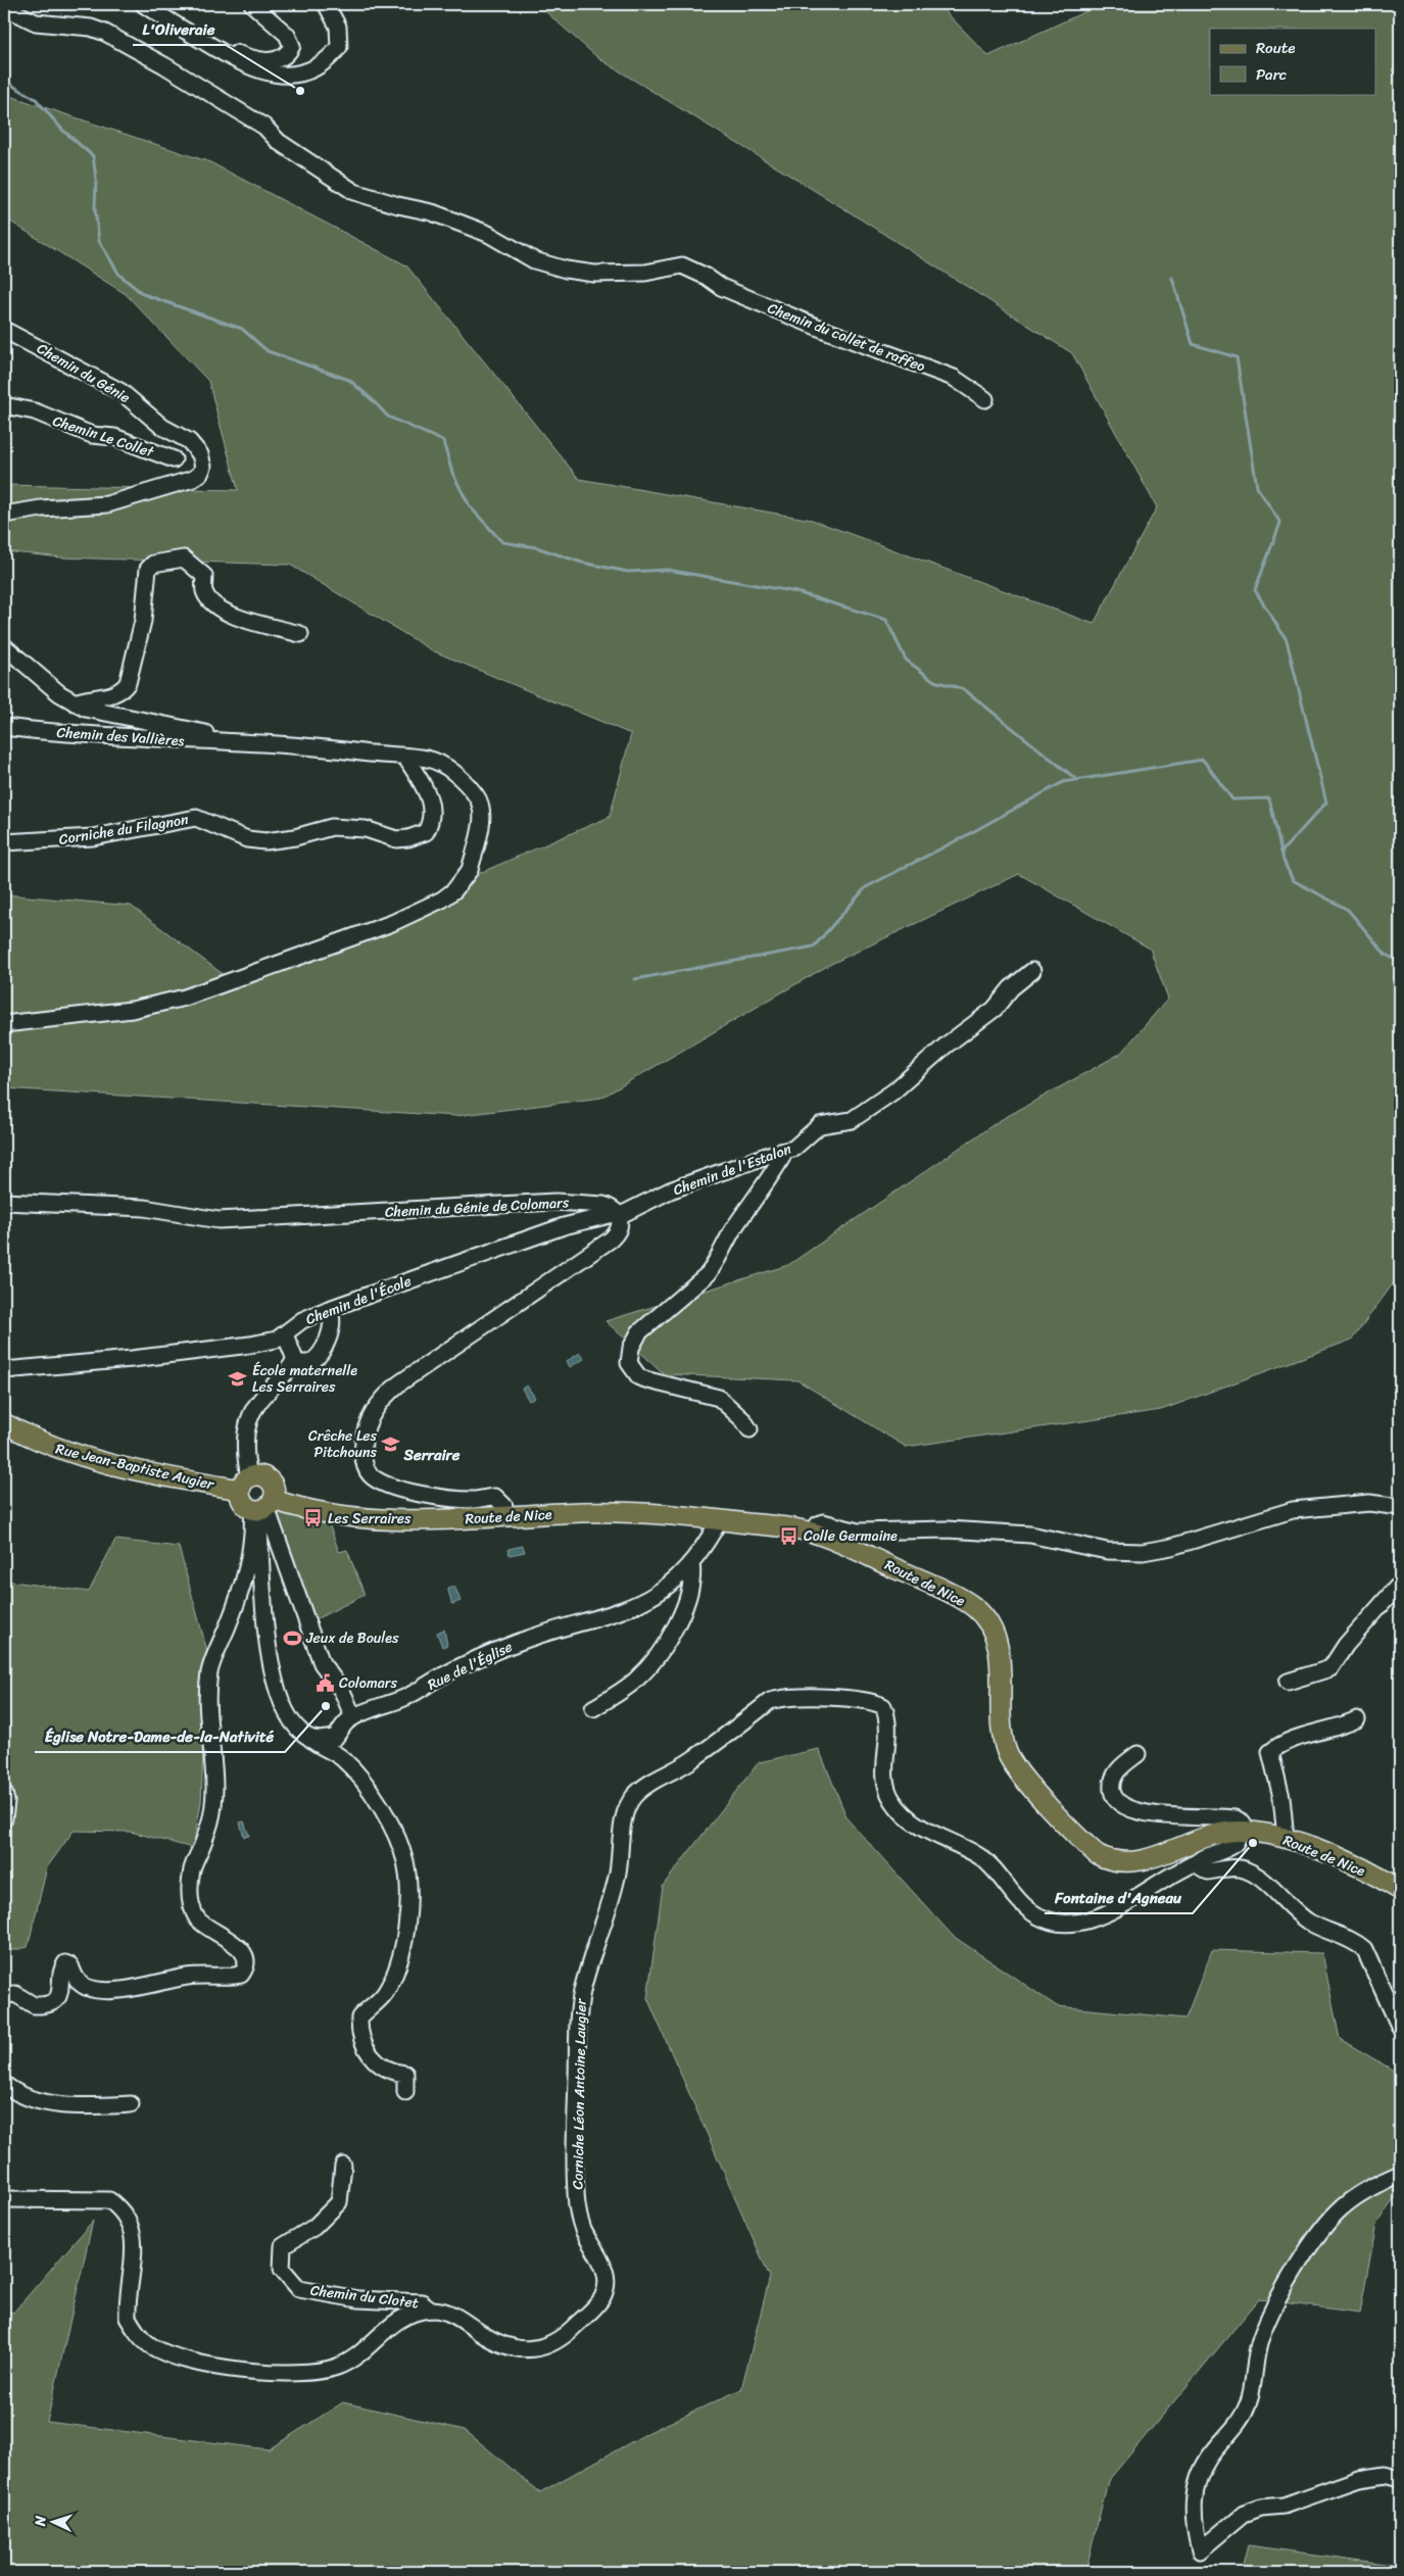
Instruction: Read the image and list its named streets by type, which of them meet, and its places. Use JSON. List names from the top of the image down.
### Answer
{
  "streets": {
    "main road": ["Rue Jean-Baptiste Augier", "Route de Nice"],
    "street": [
      "Chemin du collet de raffeo",
      "Chemin du Génie",
      "Chemin Le Collet",
      "Chemin des Vallières",
      "Corniche du Filagnon",
      "Chemin de l'Estalon",
      "Chemin du Génie de Colomars",
      "Chemin de l'École",
      "Rue de l'Église",
      "Corniche Léon Antoine Laugier",
      "Chemin du Clotet"
    ]
  },
  "crossings": [
    ["Chemin de l'Estalon", "Chemin du Génie de Colomars"],
    ["Chemin de l'Estalon", "Chemin de l'École"],
    ["Chemin du Génie de Colomars", "Chemin de l'École"],
    ["Rue Jean-Baptiste Augier", "Route de Nice"],
    ["Route de Nice", "Rue de l'Église"],
    ["Route de Nice", "Corniche Léon Antoine Laugier"],
    ["Corniche Léon Antoine Laugier", "Chemin du Clotet"]
  ],
  "districts": ["Serraire"],
  "places": {
    "other": ["L'Oliveraie", "Église Notre-Dame-de-la-Nativité", "Fontaine d'Agneau"],
    "school or university": ["École maternelle Les Serraires", "Crêche Les Pitchouns"],
    "bus stop": ["Les Serraires", "Colle Germaine"],
    "sports": ["Jeux de Boules"],
    "public building": ["Colomars"]
  },
  "legend": ["Route", "Parc"],
  "north": "left"
}
